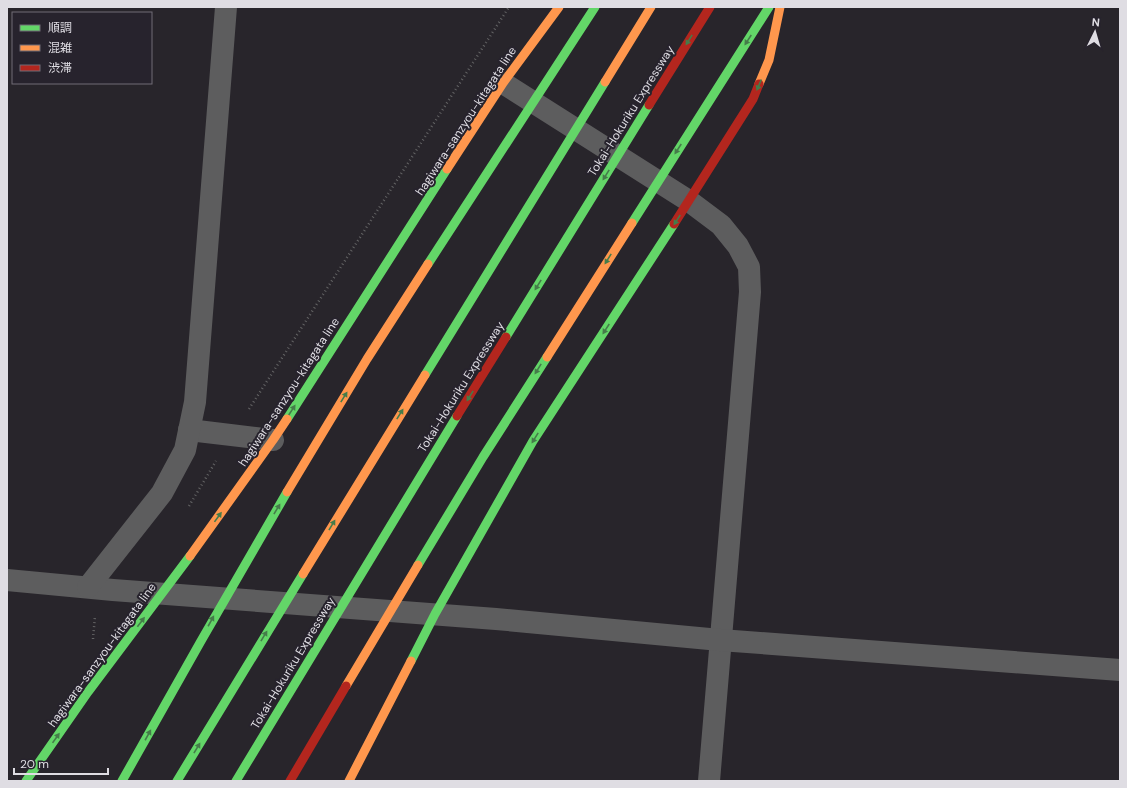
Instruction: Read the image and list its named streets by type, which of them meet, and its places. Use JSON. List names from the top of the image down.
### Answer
{
  "streets": {
    "main road": ["Tokai-Hokuriku Expressway", "hagiwara-sanzyou-kitagata line"]
  },
  "legend": ["順調", "混雑", "渋滞"],
  "scale_bar": "20 m",
  "north": "top"
}
